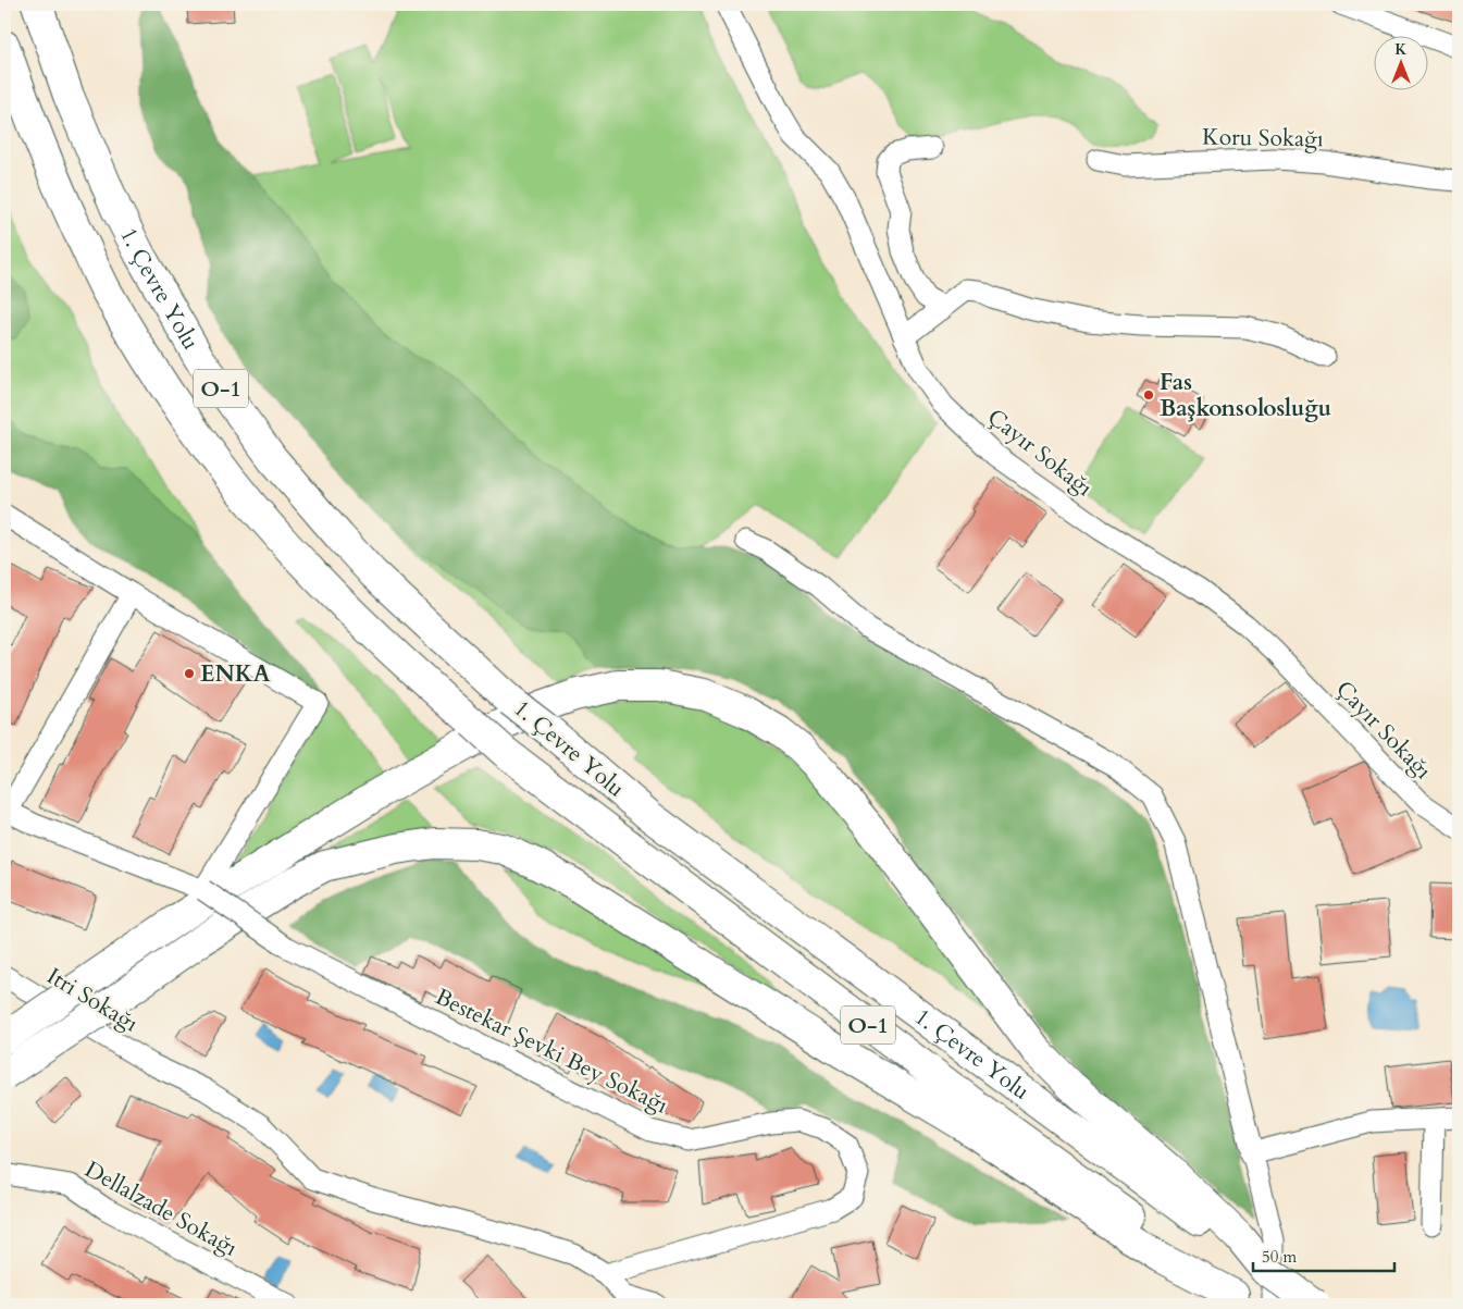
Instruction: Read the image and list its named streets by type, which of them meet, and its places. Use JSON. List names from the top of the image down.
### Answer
{
  "streets": {
    "highway": ["1. Çevre Yolu", "O-1"],
    "street": [
      "Koru Sokağı",
      "Çayır Sokağı",
      "Itri Sokağı",
      "Bestekar Şevki Bey Sokağı",
      "Dellalzade Sokağı"
    ]
  },
  "crossings": [
    ["Itri Sokağı", "Bestekar Şevki Bey Sokağı"]
  ],
  "places": ["Fas Başkonsolosluğu", "ENKA"],
  "scale_bar": "50 m",
  "north": "top"
}
